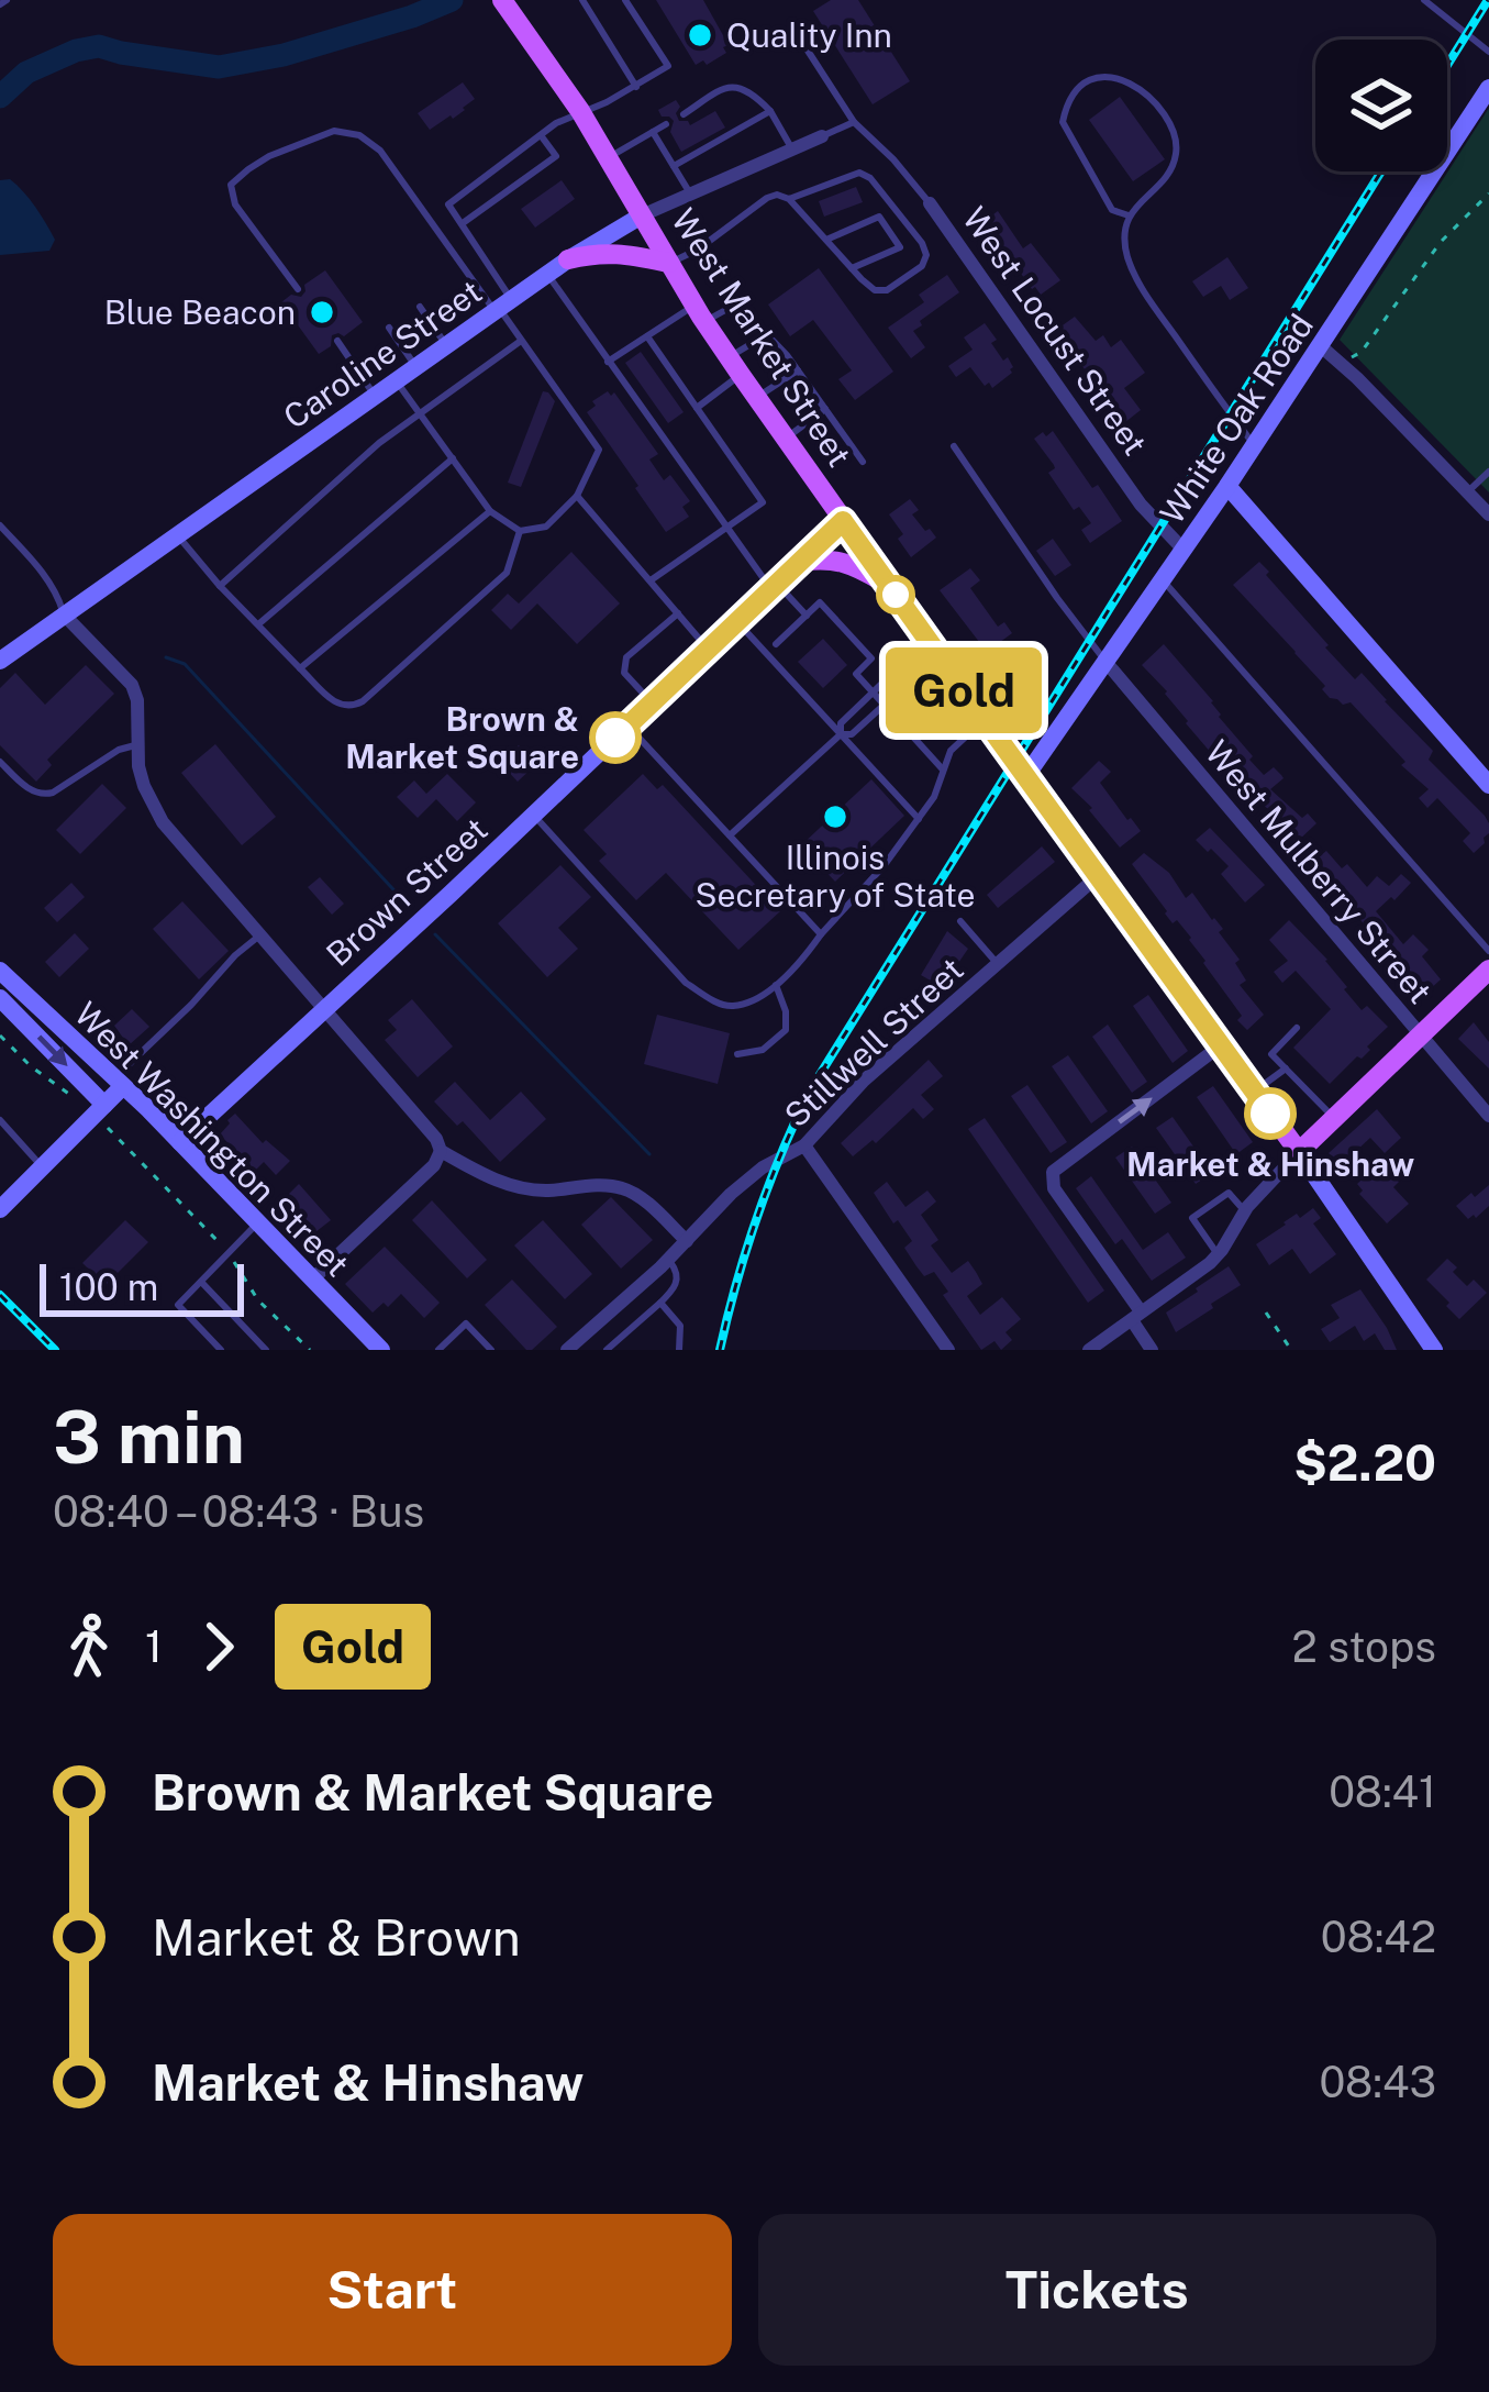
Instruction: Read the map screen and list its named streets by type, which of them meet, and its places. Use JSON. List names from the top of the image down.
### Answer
{
  "streets": {
    "main road": ["West Market Street"],
    "street": [
      "West Locust Street",
      "Caroline Street",
      "White Oak Road",
      "West Mulberry Street",
      "Brown Street",
      "Stillwell Street",
      "West Washington Street"
    ]
  },
  "crossings": [
    ["West Locust Street", "White Oak Road"],
    ["West Market Street", "Caroline Street"],
    ["West Market Street", "White Oak Road"],
    ["West Market Street", "Brown Street"],
    ["West Market Street", "Stillwell Street"],
    ["White Oak Road", "West Mulberry Street"],
    ["Brown Street", "West Washington Street"]
  ],
  "places": [
    "Quality Inn",
    "Blue Beacon",
    "Brown & Market Square",
    "Illinois Secretary of State",
    "Market & Hinshaw"
  ],
  "lines": ["bus line Gold"],
  "scale_bar": "100 m",
  "page": {
    "on_map": "Gold",
    "scale": "100 m",
    "heading": ["3 min", "08:40 – 08:43 · Bus", "$2.20"],
    "legs": ["1", "Gold", "2 stops"],
    "list": [
      {
        "name": "Brown & Market Square",
        "value": "08:41"
      },
      {
        "name": "Market & Brown",
        "value": "08:42"
      },
      {
        "name": "Market & Hinshaw",
        "value": "08:43"
      }
    ],
    "buttons": ["Start", "Tickets"]
  }
}
